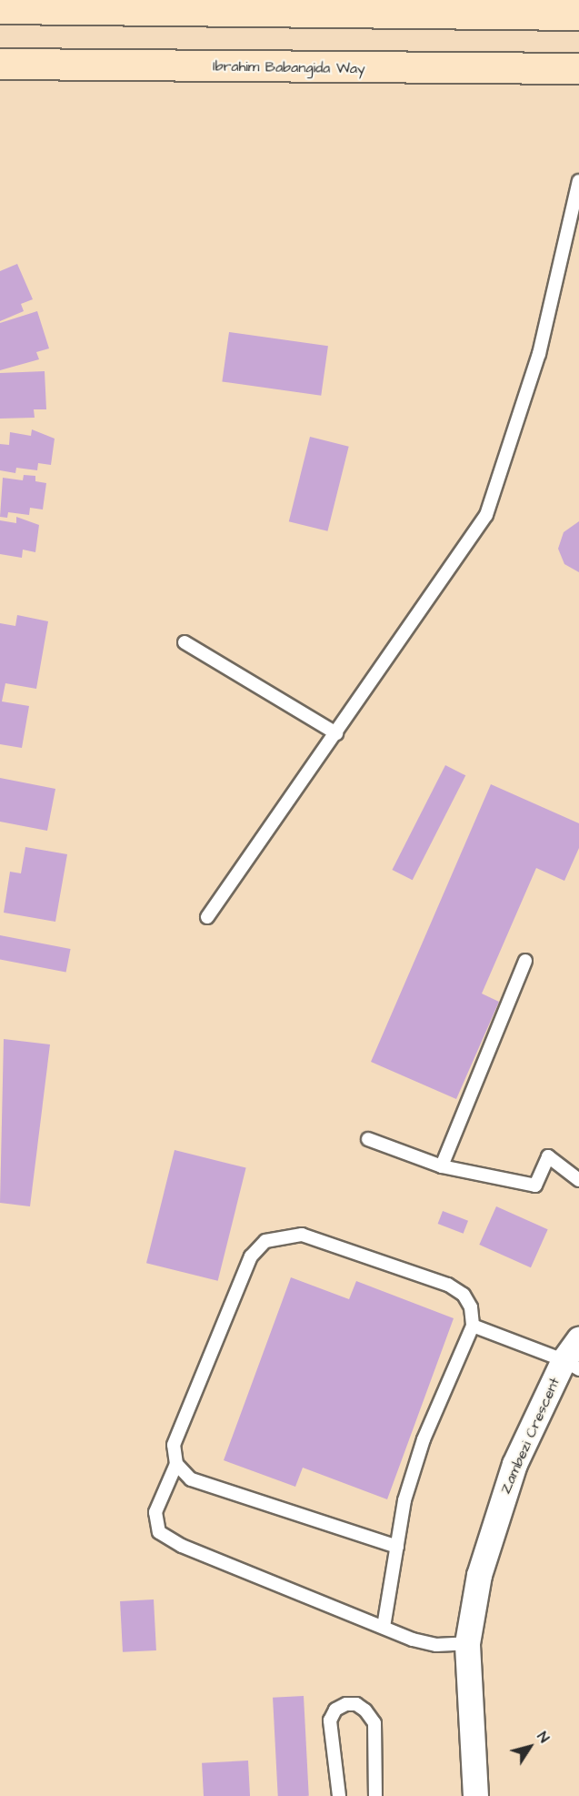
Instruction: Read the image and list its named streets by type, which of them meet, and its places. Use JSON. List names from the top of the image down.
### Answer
{
  "streets": {
    "main road": ["Ibrahim Babangida Way"],
    "street": ["Zambezi Crescent"]
  },
  "north": "top right"
}
